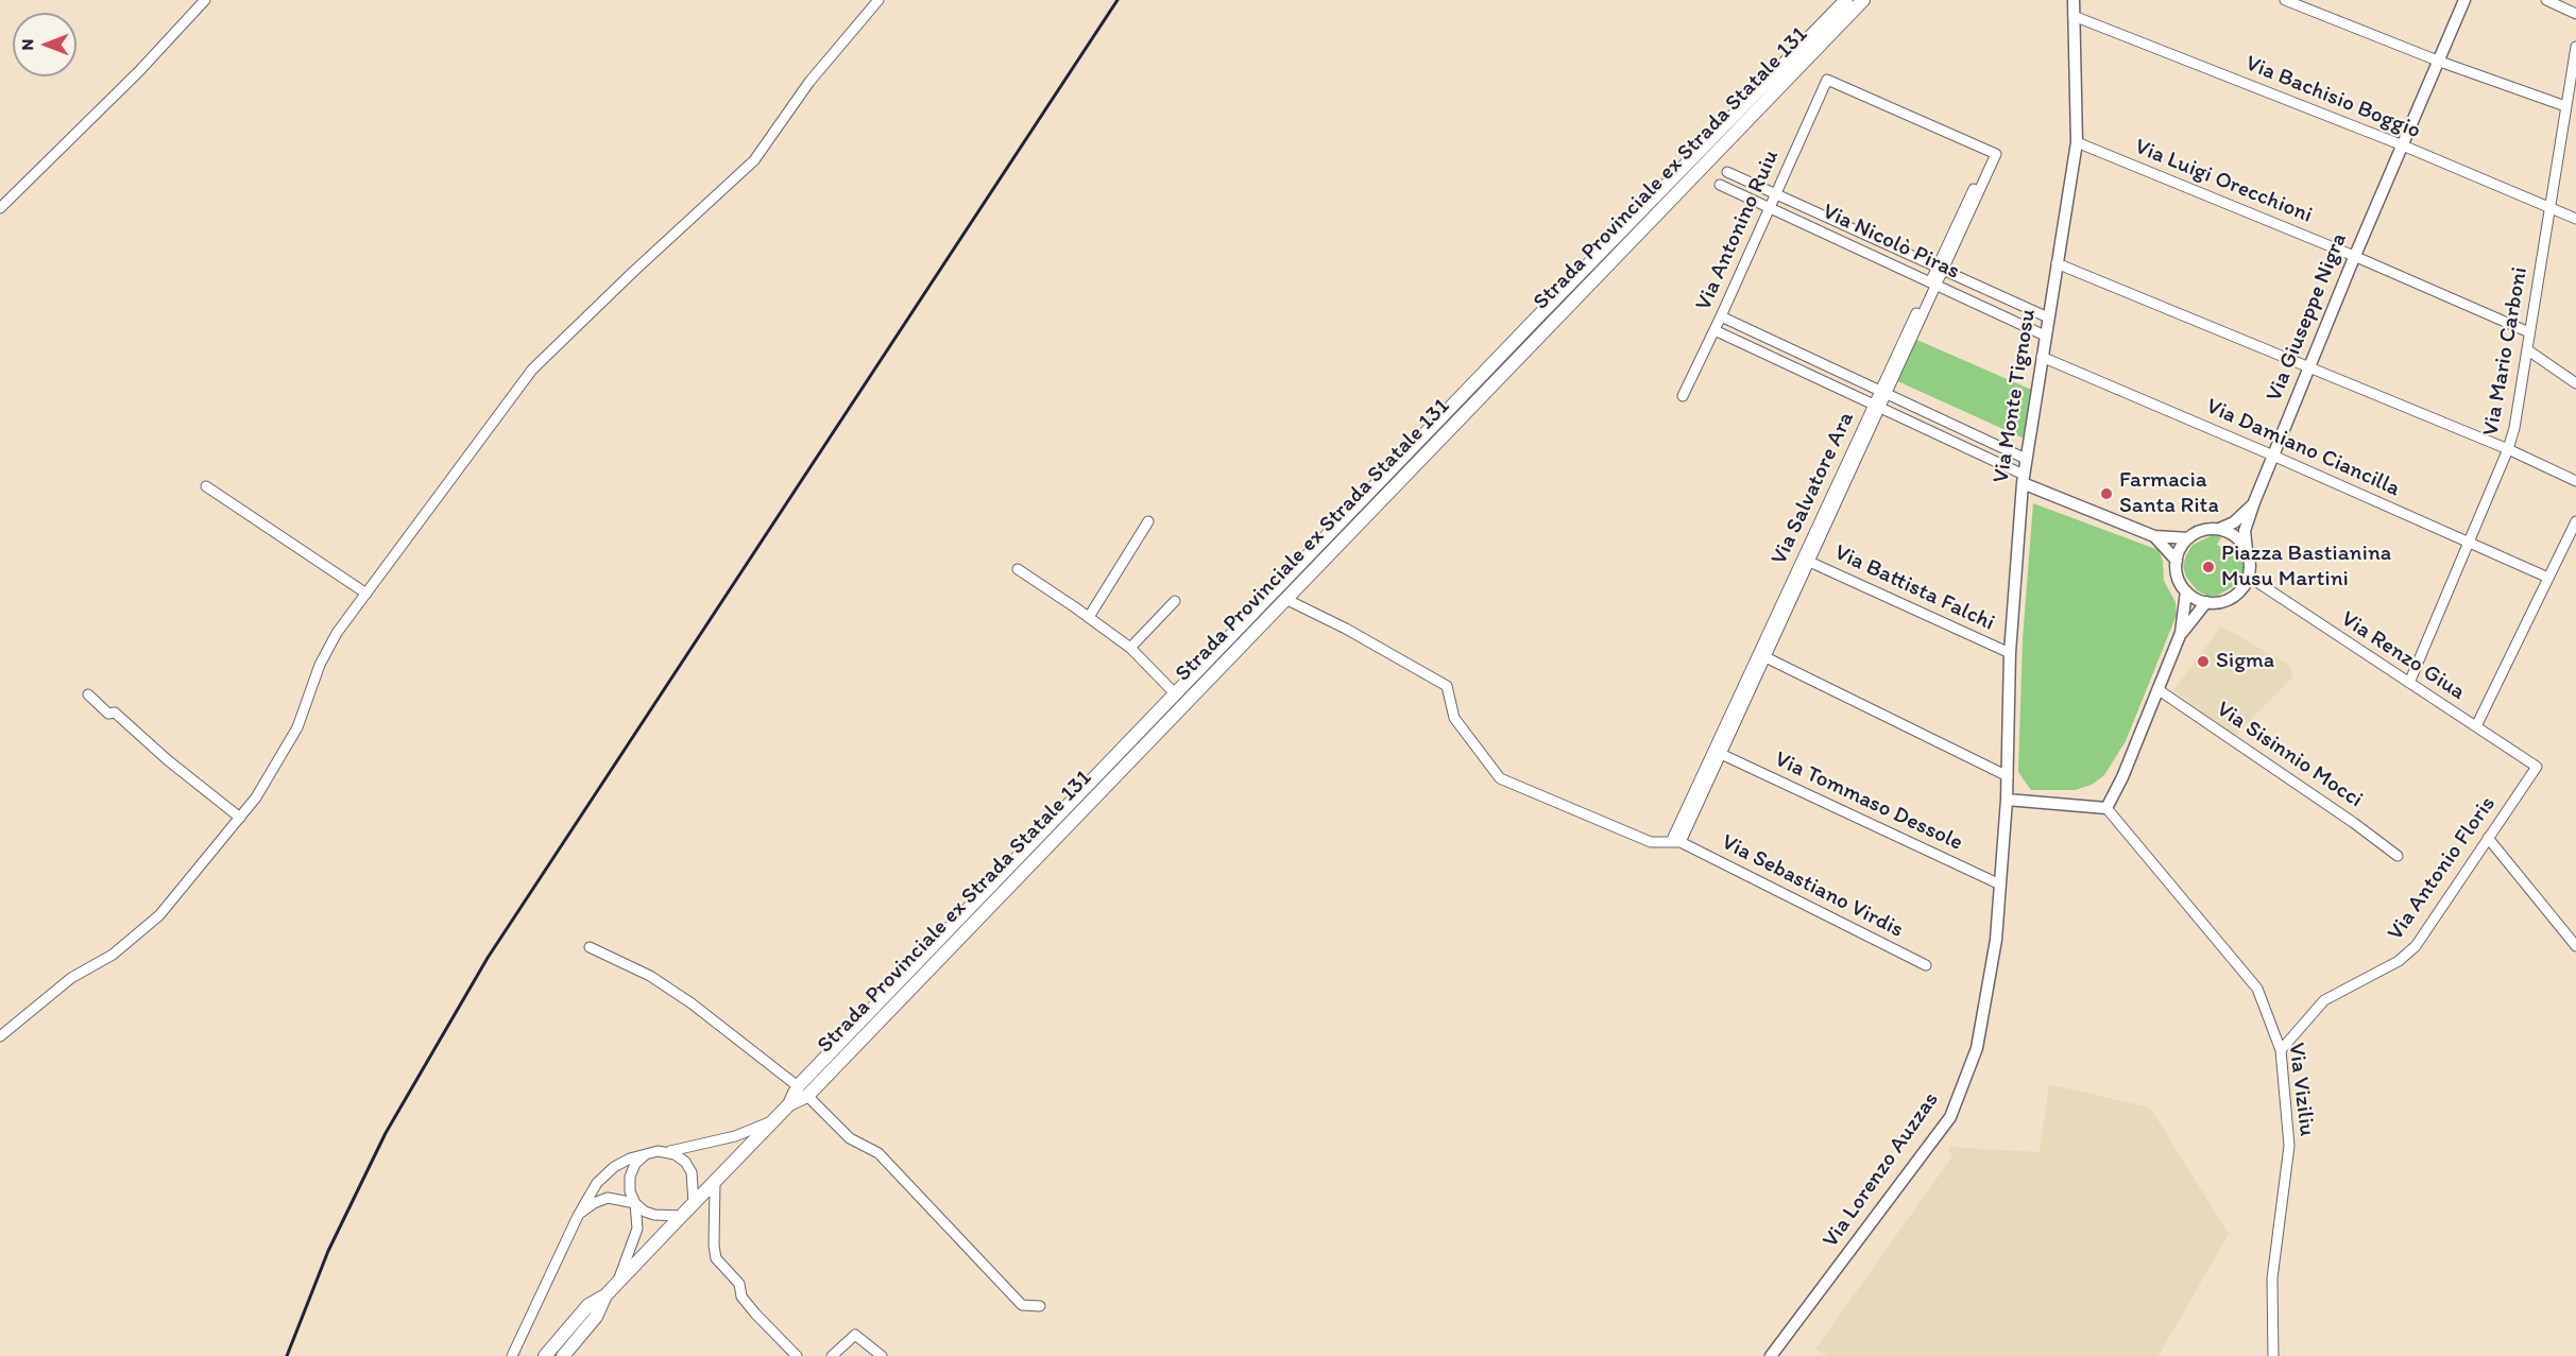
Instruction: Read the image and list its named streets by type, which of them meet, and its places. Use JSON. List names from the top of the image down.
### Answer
{
  "streets": {
    "main road": ["Strada Provinciale ex Strada Statale 131"],
    "street": [
      "Via Bachisio Boggio",
      "Via Luigi Orecchioni",
      "Via Antonino Ruiu",
      "Via Nicolò Piras",
      "Via Giuseppe Nigra",
      "Via Mario Carboni",
      "Via Monte Tignosu",
      "Via Damiano Ciancilla",
      "Via Salvatore Ara",
      "Via Battista Falchi",
      "Via Renzo Giua",
      "Via Sisinnio Mocci",
      "Via Tommaso Dessole",
      "Via Antonio Floris",
      "Via Sebastiano Virdis",
      "Via Viziliu",
      "Via Lorenzo Auzzas"
    ]
  },
  "crossings": [
    ["Via Bachisio Boggio", "Via Giuseppe Nigra"],
    ["Via Bachisio Boggio", "Via Mario Carboni"],
    ["Via Bachisio Boggio", "Via Monte Tignosu"],
    ["Strada Provinciale ex Strada Statale 131", "Via Sebastiano Virdis"],
    ["Via Luigi Orecchioni", "Via Giuseppe Nigra"],
    ["Via Luigi Orecchioni", "Via Mario Carboni"],
    ["Via Luigi Orecchioni", "Via Monte Tignosu"],
    ["Via Antonino Ruiu", "Via Nicolò Piras"],
    ["Via Antonino Ruiu", "Via Salvatore Ara"],
    ["Via Nicolò Piras", "Via Monte Tignosu"],
    ["Via Nicolò Piras", "Via Salvatore Ara"],
    ["Via Giuseppe Nigra", "Via Damiano Ciancilla"],
    ["Via Giuseppe Nigra", "Via Renzo Giua"],
    ["Via Mario Carboni", "Via Damiano Ciancilla"],
    ["Via Mario Carboni", "Via Renzo Giua"],
    ["Via Monte Tignosu", "Via Damiano Ciancilla"],
    ["Via Monte Tignosu", "Via Battista Falchi"],
    ["Via Monte Tignosu", "Via Lorenzo Auzzas"],
    ["Via Salvatore Ara", "Via Battista Falchi"],
    ["Via Salvatore Ara", "Via Tommaso Dessole"],
    ["Via Salvatore Ara", "Via Sebastiano Virdis"],
    ["Via Renzo Giua", "Via Antonio Floris"],
    ["Via Tommaso Dessole", "Via Lorenzo Auzzas"],
    ["Via Antonio Floris", "Via Viziliu"]
  ],
  "places": ["Farmacia Santa Rita", "Piazza Bastianina Musu Martini", "Sigma"],
  "north": "left"
}
